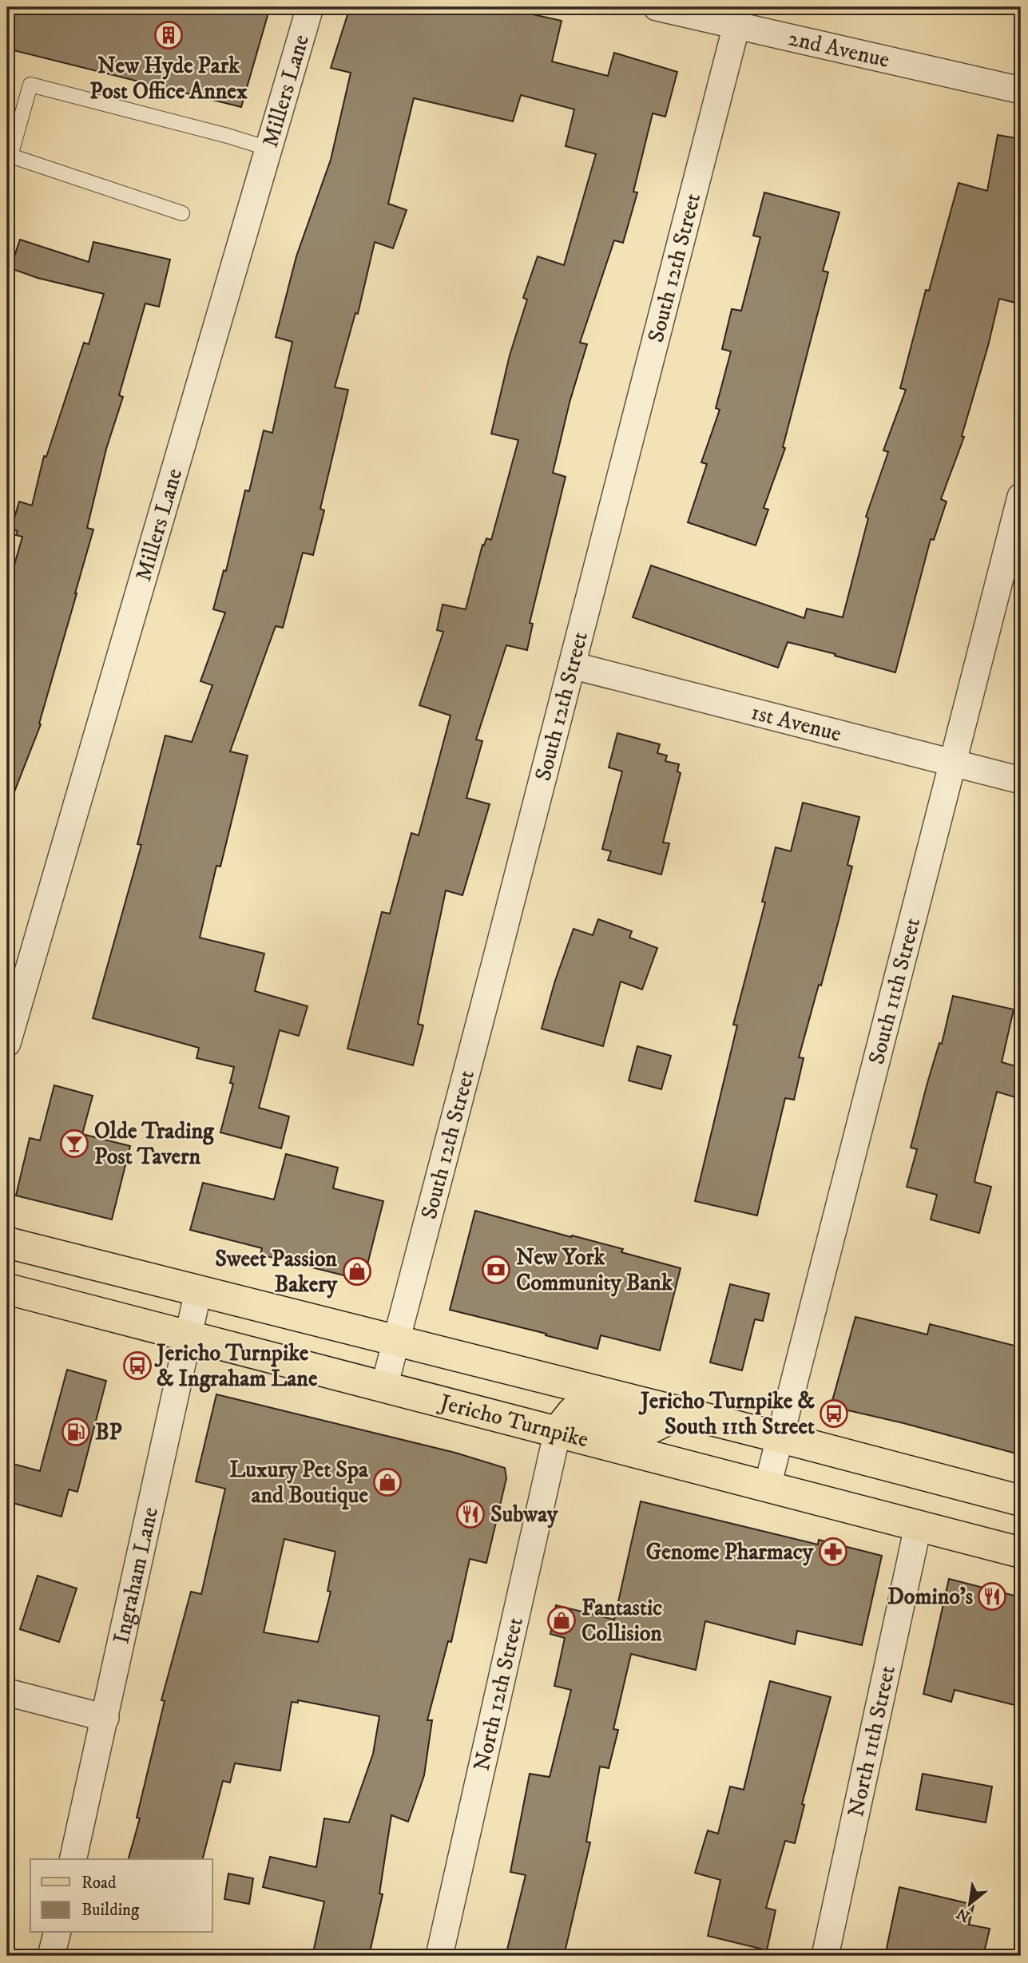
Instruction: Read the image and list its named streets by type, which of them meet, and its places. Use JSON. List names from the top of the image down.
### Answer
{
  "streets": {
    "main road": ["Jericho Turnpike"],
    "street": [
      "2nd Avenue",
      "Millers Lane",
      "South 12th Street",
      "1st Avenue",
      "South 11th Street",
      "Ingraham Lane",
      "North 12th Street",
      "North 11th Street"
    ]
  },
  "crossings": [
    ["2nd Avenue", "South 12th Street"],
    ["South 12th Street", "1st Avenue"],
    ["South 12th Street", "Jericho Turnpike"],
    ["1st Avenue", "South 11th Street"],
    ["South 11th Street", "Jericho Turnpike"],
    ["Jericho Turnpike", "Ingraham Lane"],
    ["Jericho Turnpike", "North 12th Street"],
    ["Jericho Turnpike", "North 11th Street"]
  ],
  "places": {
    "building": ["New Hyde Park Post Office Annex"],
    "bar": ["Olde Trading Post Tavern"],
    "bank": ["New York Community Bank"],
    "shop": ["Sweet Passion Bakery", "Luxury Pet Spa and Boutique", "Fantastic Collision"],
    "bus stop": ["Jericho Turnpike & Ingraham Lane", "Jericho Turnpike & South 11th Street"],
    "fuel station": ["BP"],
    "restaurant": ["Subway", "Domino's"],
    "pharmacy": ["Genome Pharmacy"]
  },
  "legend": ["Road", "Building"],
  "north": "bottom left"
}
